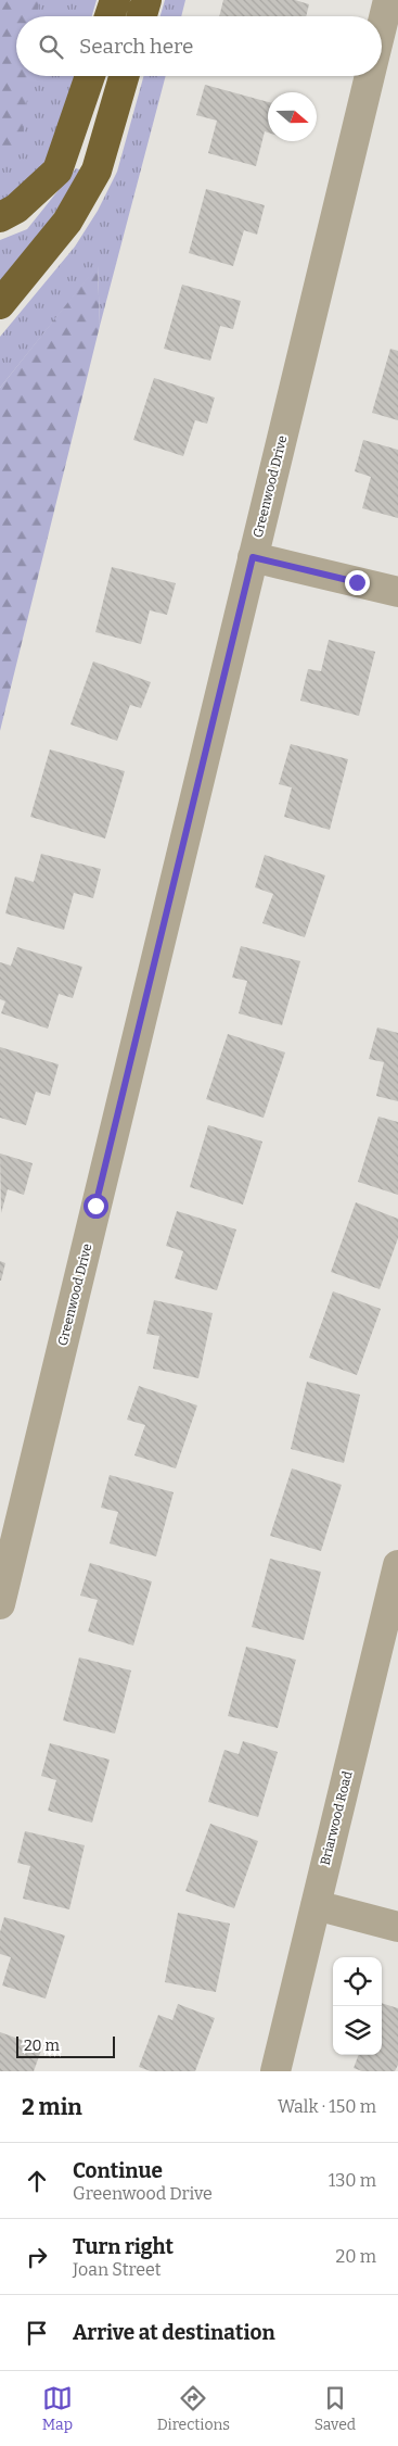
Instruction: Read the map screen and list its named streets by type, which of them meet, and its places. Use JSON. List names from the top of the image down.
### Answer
{
  "streets": {
    "street": ["Greenwood Drive", "Briarwood Road"]
  },
  "scale_bar": "20 m",
  "north": "right",
  "page": {
    "search": "Search here",
    "scale": "20 m",
    "heading": ["2 min", "Walk · 150 m"],
    "list": [
      ["Continue", "Greenwood Drive", "130 m"],
      ["Turn right", "Joan Street", "20 m"],
      "Arrive at destination"
    ],
    "nav": ["Map", "Directions", "Saved"]
  }
}
